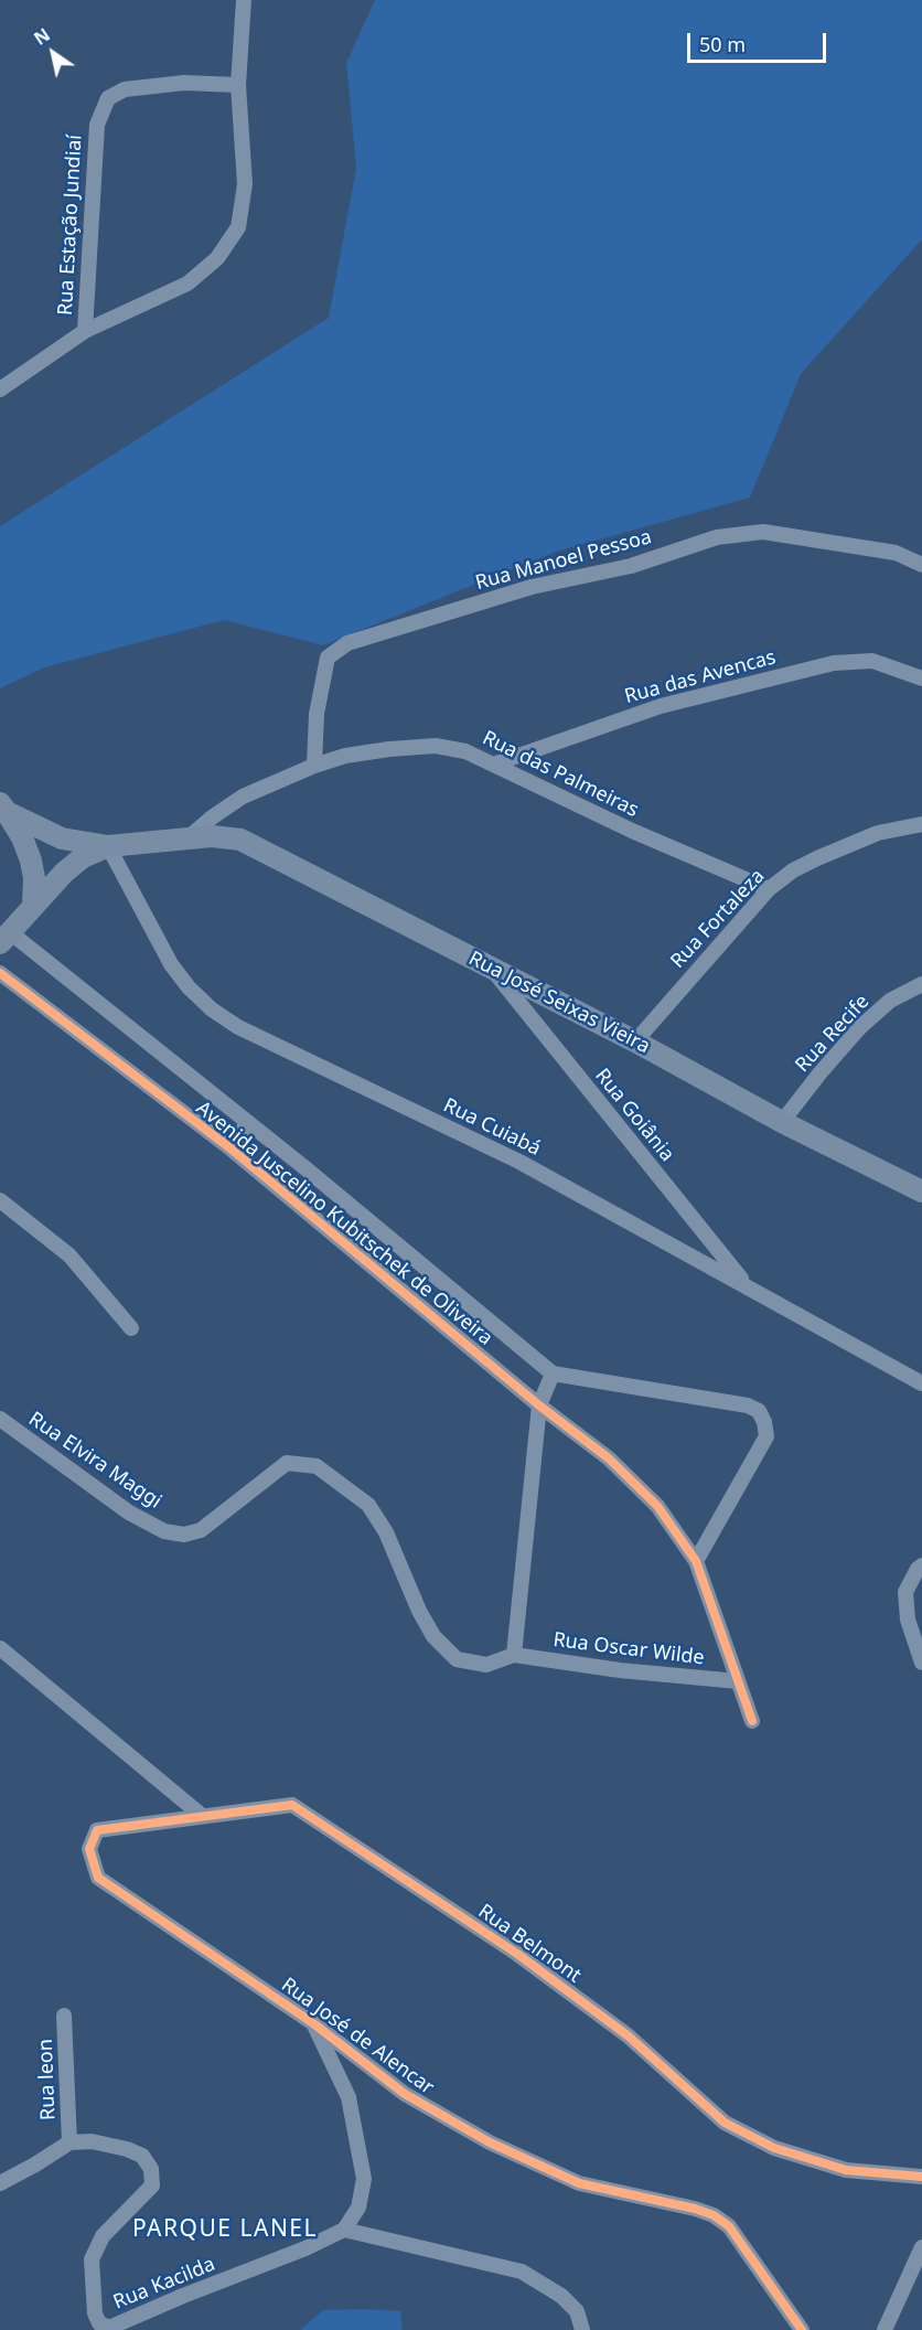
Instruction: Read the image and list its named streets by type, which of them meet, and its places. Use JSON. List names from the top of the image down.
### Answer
{
  "streets": {
    "street": [
      "Rua Estação Jundiaí",
      "Rua Manoel Pessoa",
      "Rua das Avencas",
      "Rua das Palmeiras",
      "Rua Fortaleza",
      "Rua José Seixas Vieira",
      "Rua Recife",
      "Rua Goiânia",
      "Rua Cuiabá",
      "Avenida Juscelino Kubitschek de Oliveira",
      "Rua Elvira Maggi",
      "Rua Oscar Wilde",
      "Rua Belmont",
      "Rua José de Alencar",
      "Rua leon",
      "Rua Kacilda"
    ]
  },
  "crossings": [
    ["Rua Manoel Pessoa", "Rua das Palmeiras"],
    ["Rua das Avencas", "Rua das Palmeiras"],
    ["Rua das Palmeiras", "Rua Fortaleza"],
    ["Rua das Palmeiras", "Rua José Seixas Vieira"],
    ["Rua Fortaleza", "Rua José Seixas Vieira"],
    ["Rua José Seixas Vieira", "Rua Recife"],
    ["Rua José Seixas Vieira", "Rua Goiânia"],
    ["Rua José Seixas Vieira", "Rua Cuiabá"],
    ["Rua Goiânia", "Rua Cuiabá"],
    ["Avenida Juscelino Kubitschek de Oliveira", "Rua Oscar Wilde"],
    ["Rua Elvira Maggi", "Rua Oscar Wilde"],
    ["Rua Belmont", "Rua José de Alencar"],
    ["Rua leon", "Rua Kacilda"]
  ],
  "districts": ["PARQUE LANEL"],
  "scale_bar": "50 m",
  "north": "top left"
}
